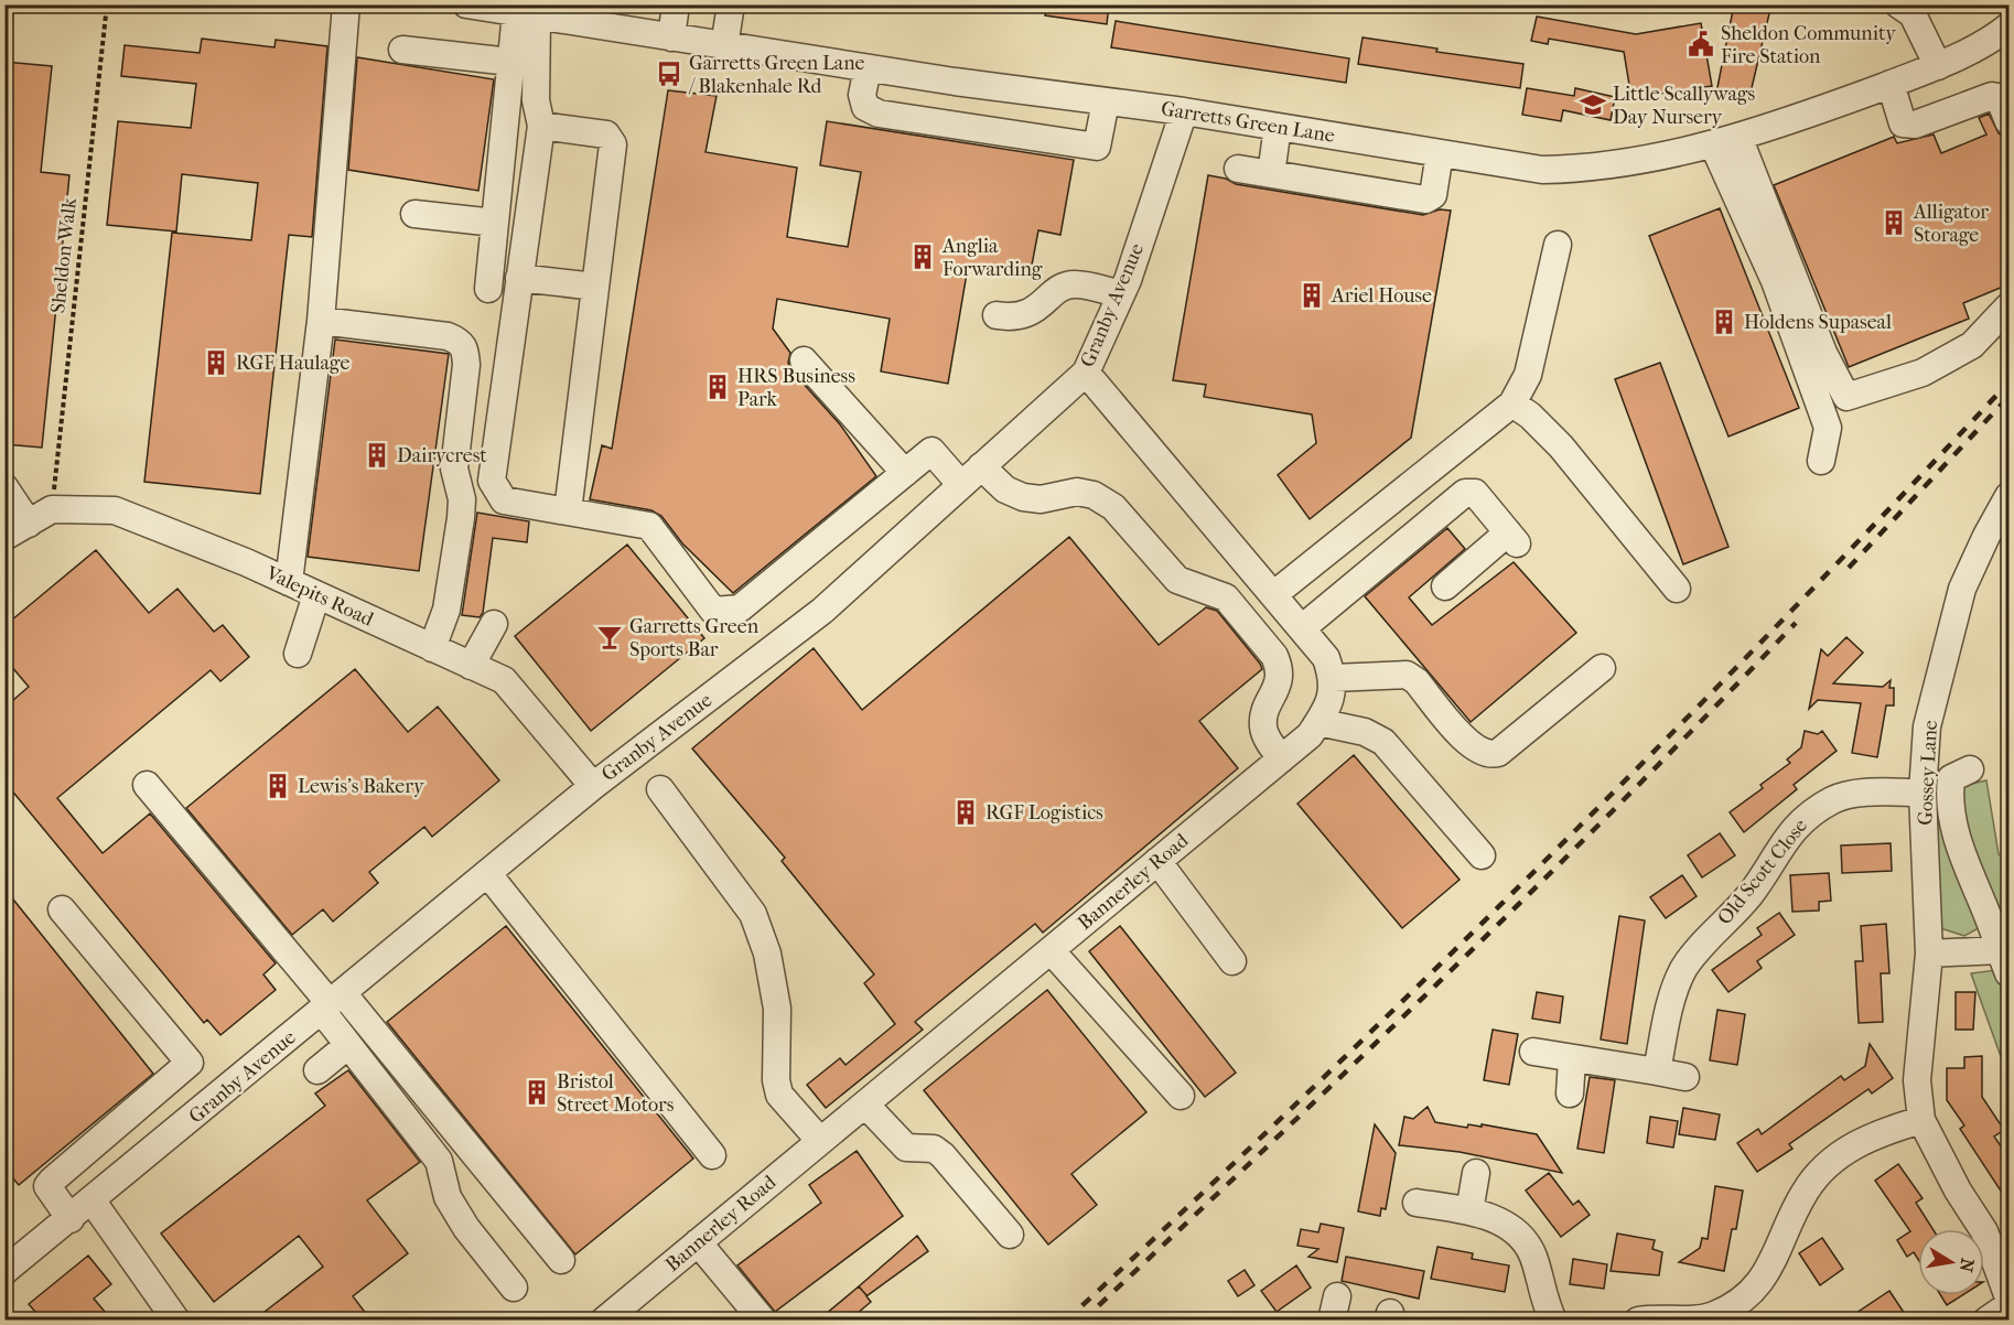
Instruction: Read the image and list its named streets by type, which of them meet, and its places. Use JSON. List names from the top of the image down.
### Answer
{
  "streets": {
    "street": [
      "Garretts Green Lane",
      "Granby Avenue",
      "Valepits Road",
      "Gossey Lane",
      "Old Scott Close",
      "Bannerley Road"
    ],
    "path": ["Sheldon Walk"]
  },
  "crossings": [
    ["Garretts Green Lane", "Granby Avenue"],
    ["Sheldon Walk", "Valepits Road"],
    ["Granby Avenue", "Valepits Road"],
    ["Gossey Lane", "Old Scott Close"]
  ],
  "places": {
    "public building": ["Sheldon Community Fire Station"],
    "bus stop": ["Garretts Green Lane / Blakenhale Rd"],
    "school or university": ["Little Scallywags Day Nursery"],
    "building": [
      "Alligator Storage",
      "Anglia Forwarding",
      "Ariel House",
      "Holdens Supaseal",
      "RGF Haulage",
      "HRS Business Park",
      "Dairycrest",
      "Lewis's Bakery",
      "RGF Logistics",
      "Bristol Street Motors"
    ],
    "bar": ["Garretts Green Sports Bar"]
  },
  "north": "right"
}
